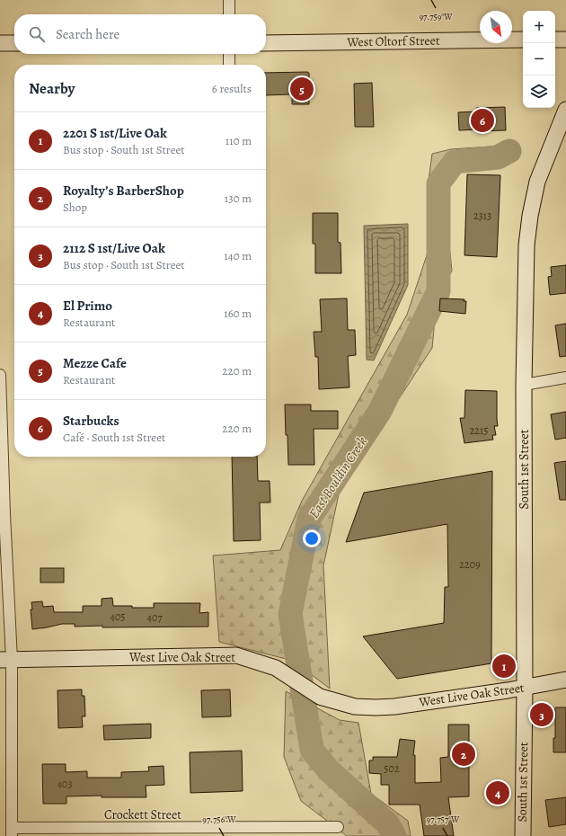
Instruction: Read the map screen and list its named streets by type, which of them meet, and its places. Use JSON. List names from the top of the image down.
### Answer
{
  "streets": {
    "main road": ["West Oltorf Street", "South 1st Street", "West Live Oak Street"],
    "street": ["Crockett Street"]
  },
  "crossings": [
    ["South 1st Street", "West Live Oak Street"]
  ],
  "water": ["East Bouldin Creek"],
  "house_numbers": [
    "2313",
    "2215",
    "2209",
    "405",
    "407",
    "502",
    "403"
  ],
  "north": "bottom right",
  "page": {
    "map_buttons": ["+", "−"],
    "search": "Search here",
    "heading": ["Nearby", "6 results"],
    "pins": [
      "5",
      "6",
      "1",
      "3",
      "2",
      "4"
    ],
    "list": [
      {
        "mark": "1",
        "name": "2201 S 1st/Live Oak",
        "note": "Bus stop · South 1st Street",
        "value": "110 m"
      },
      {
        "mark": "2",
        "name": "Royalty’s BarberShop",
        "note": "Shop",
        "value": "130 m"
      },
      {
        "mark": "3",
        "name": "2112 S 1st/Live Oak",
        "note": "Bus stop · South 1st Street",
        "value": "140 m"
      },
      {
        "mark": "4",
        "name": "El Primo",
        "note": "Restaurant",
        "value": "160 m"
      },
      {
        "mark": "5",
        "name": "Mezze Cafe",
        "note": "Restaurant",
        "value": "220 m"
      },
      {
        "mark": "6",
        "name": "Starbucks",
        "note": "Café · South 1st Street",
        "value": "220 m"
      }
    ]
  },
  "coordinates": ["97.759°W", "97.756°W", "97.757°W"]
}
